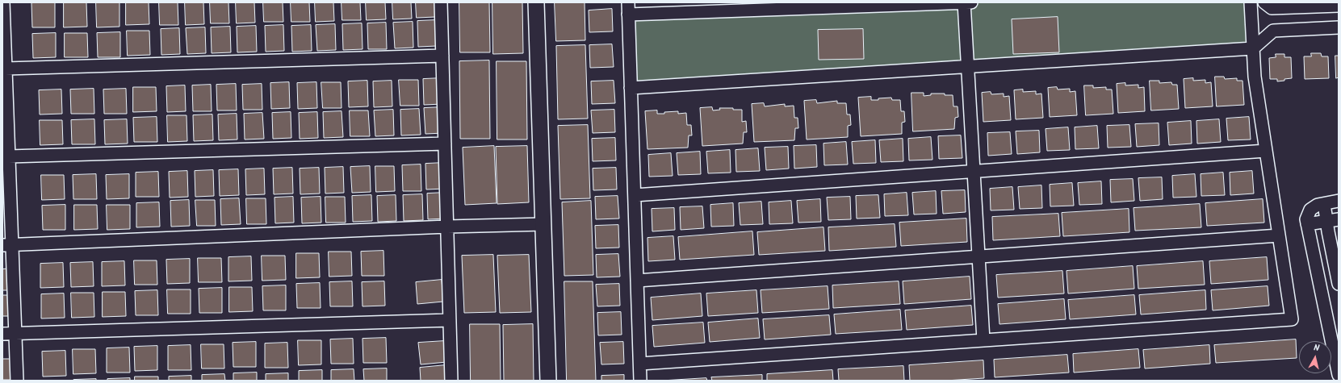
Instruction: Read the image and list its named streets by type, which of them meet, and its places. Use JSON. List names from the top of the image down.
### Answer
{
  "north": "top"
}
